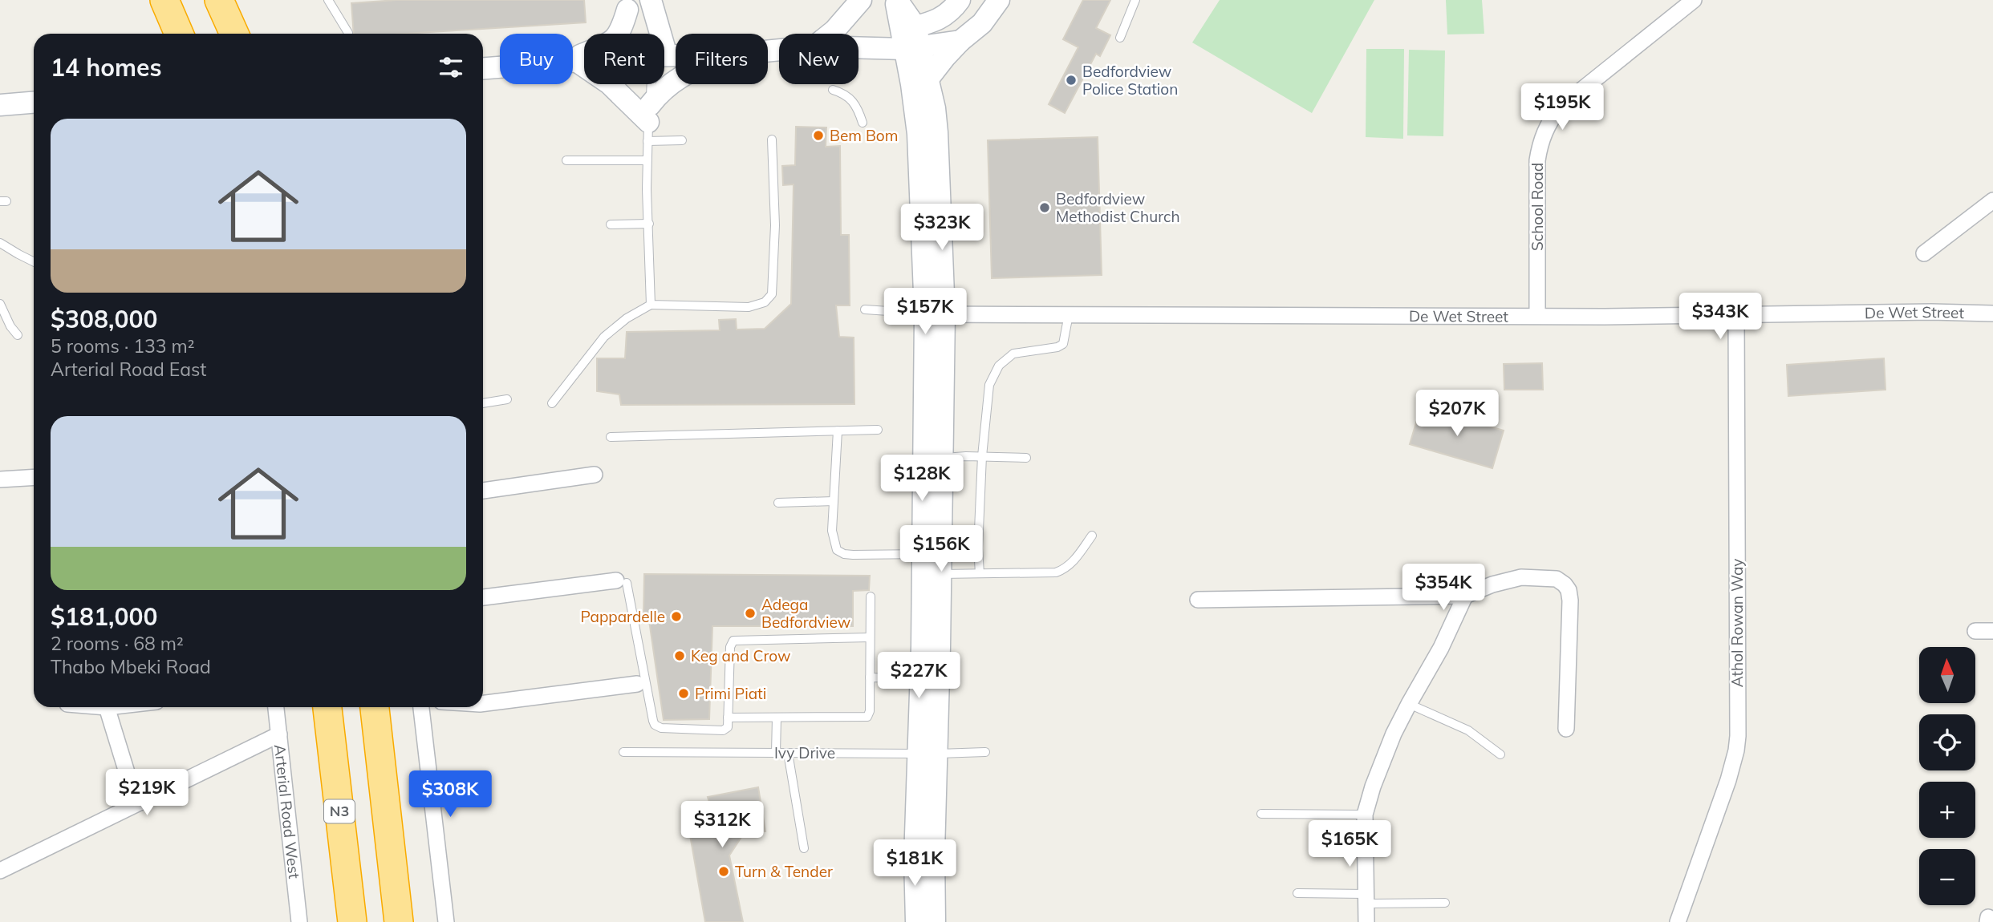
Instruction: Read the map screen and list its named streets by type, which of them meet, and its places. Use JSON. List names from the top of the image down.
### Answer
{
  "streets": {
    "highway": ["N3"],
    "street": [
      "School Road",
      "De Wet Street",
      "Athol Rowan Way",
      "Arterial Road West"
    ],
    "lane": ["Ivy Drive"]
  },
  "crossings": [
    ["School Road", "De Wet Street"],
    ["De Wet Street", "Athol Rowan Way"]
  ],
  "places": [
    "Bedfordview Police Station",
    "Bem Bom",
    "Bedfordview Methodist Church",
    "Adega Bedfordview",
    "Pappardelle",
    "Keg and Crow",
    "Primi Piati",
    "Turn & Tender"
  ],
  "north": "top",
  "page": {
    "chip": [
      "Buy",
      "Rent",
      "Filters",
      "New"
    ],
    "heading": "14 homes",
    "price": [
      "$195K",
      "$323K",
      "$157K",
      "$343K",
      "$207K",
      "$128K",
      "$156K",
      "$354K",
      "$227K",
      "$219K",
      "$308K",
      "$312K",
      "$165K",
      "$181K"
    ],
    "list": [
      {
        "name": "$308,000",
        "note": "5 rooms · 133 m² · Arterial Road East"
      },
      {
        "name": "$181,000",
        "note": "2 rooms · 68 m² · Thabo Mbeki Road"
      }
    ],
    "map_buttons": ["+", "−"]
  }
}
